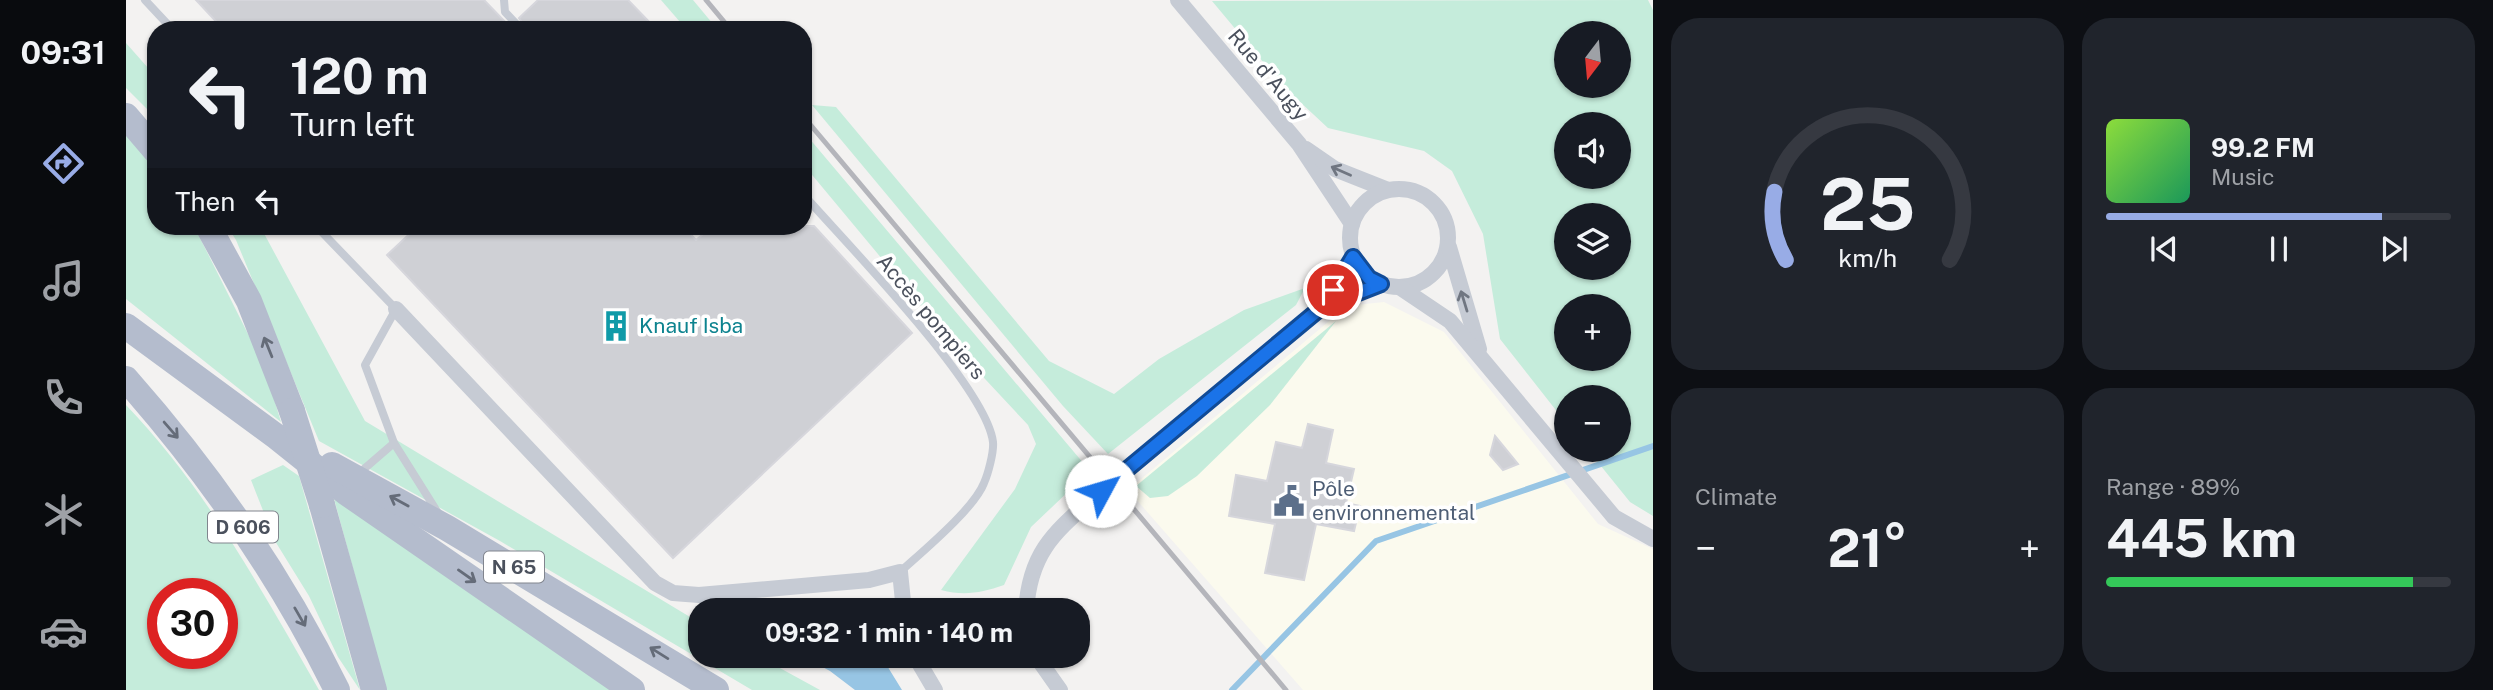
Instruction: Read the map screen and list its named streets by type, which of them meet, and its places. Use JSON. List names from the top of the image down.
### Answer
{
  "streets": {
    "main road": ["D 606", "N 65"],
    "street": ["Rue d'Augy"],
    "lane": ["Accès pompiers"]
  },
  "places": {
    "building": ["Knauf Isba"],
    "public building": ["Pôle environnemental"]
  },
  "north": "bottom",
  "page": {
    "tabs": "09:31",
    "map_buttons": ["+", "−"],
    "turn": ["120 m", "Turn left"],
    "song": ["99.2 FM", "Music"],
    "then": "Then",
    "tile": [
      "Climate",
      ["Range · 89%", "445 km"]
    ],
    "heat": ["−", "21°", "+"],
    "limit": "30",
    "trip": "09:32 · 1 min · 140 m",
    "gauge": ["25", "km/h"]
  }
}
